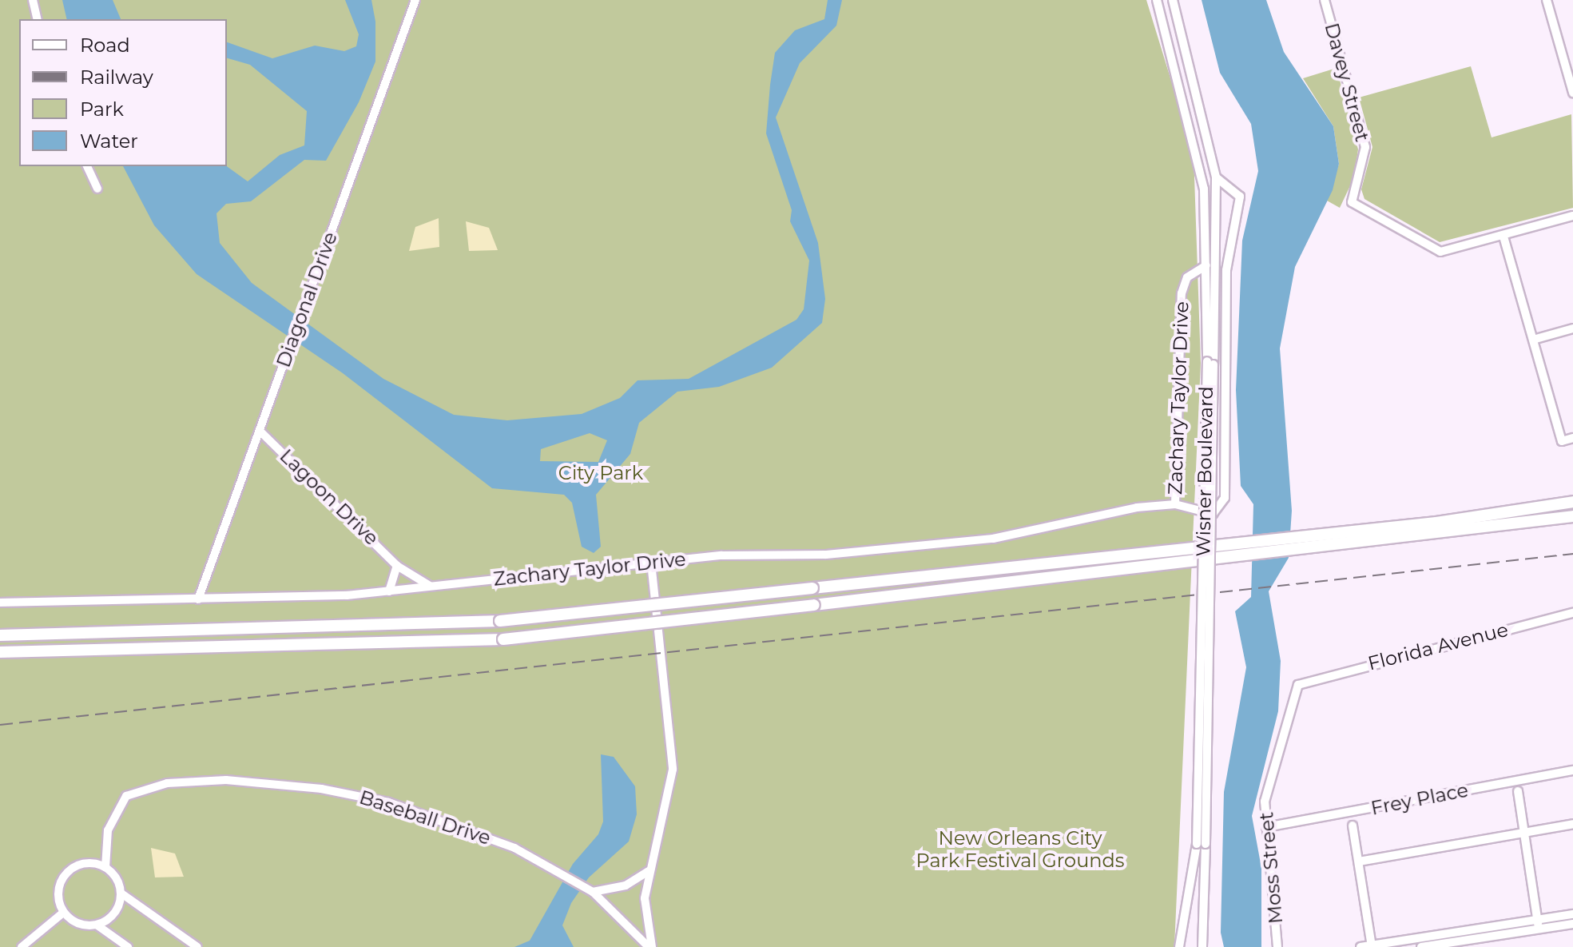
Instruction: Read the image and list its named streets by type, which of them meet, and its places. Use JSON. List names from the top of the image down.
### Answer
{
  "streets": {
    "street": [
      "Davey Street",
      "Diagonal Drive",
      "Zachary Taylor Drive",
      "Wisner Boulevard",
      "Lagoon Drive",
      "Florida Avenue",
      "Frey Place",
      "Baseball Drive",
      "Moss Street"
    ]
  },
  "crossings": [
    ["Diagonal Drive", "Zachary Taylor Drive"],
    ["Diagonal Drive", "Lagoon Drive"],
    ["Zachary Taylor Drive", "Wisner Boulevard"],
    ["Zachary Taylor Drive", "Lagoon Drive"],
    ["Florida Avenue", "Moss Street"],
    ["Frey Place", "Moss Street"]
  ],
  "parks": ["City Park", "New Orleans City Park Festival Grounds"],
  "legend": [
    "Road",
    "Railway",
    "Park",
    "Water"
  ]
}
